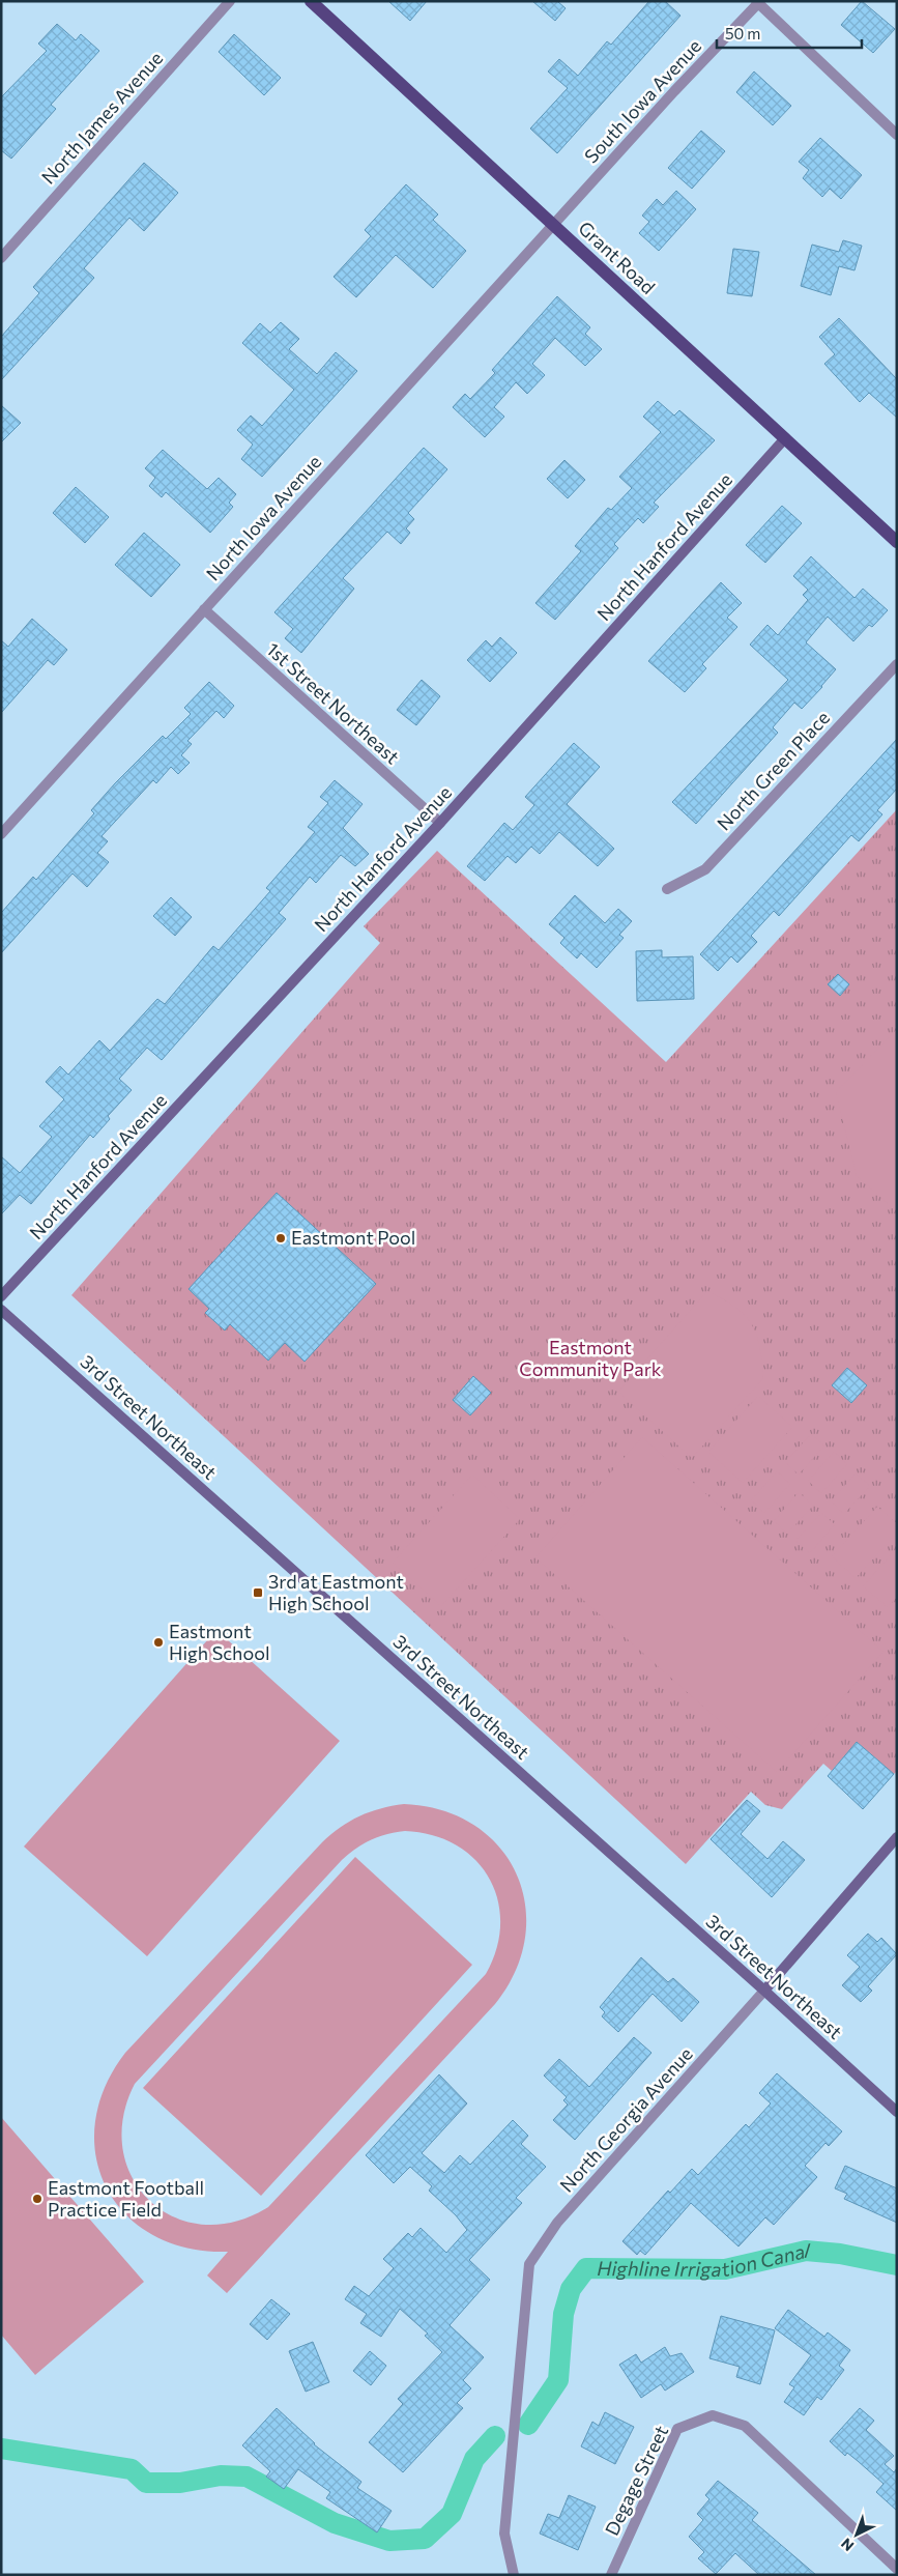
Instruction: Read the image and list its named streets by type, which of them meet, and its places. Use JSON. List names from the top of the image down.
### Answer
{
  "streets": {
    "main road": ["Grant Road"],
    "street": [
      "South Iowa Avenue",
      "North James Avenue",
      "North Iowa Avenue",
      "North Hanford Avenue",
      "1st Street Northeast",
      "North Green Place",
      "3rd Street Northeast",
      "North Georgia Avenue",
      "Degage Street"
    ]
  },
  "crossings": [
    ["South Iowa Avenue", "Grant Road"],
    ["South Iowa Avenue", "North Iowa Avenue"],
    ["Grant Road", "North Iowa Avenue"],
    ["Grant Road", "North Hanford Avenue"],
    ["North Iowa Avenue", "1st Street Northeast"],
    ["North Hanford Avenue", "1st Street Northeast"],
    ["3rd Street Northeast", "North Georgia Avenue"]
  ],
  "water": ["Highline Irrigation Canal"],
  "parks": ["Eastmont Community Park"],
  "places": {
    "other": ["Eastmont Pool", "Eastmont High School", "Eastmont Football Practice Field"],
    "transit": ["3rd at Eastmont High School"]
  },
  "scale_bar": "50 m",
  "north": "bottom left"
}
